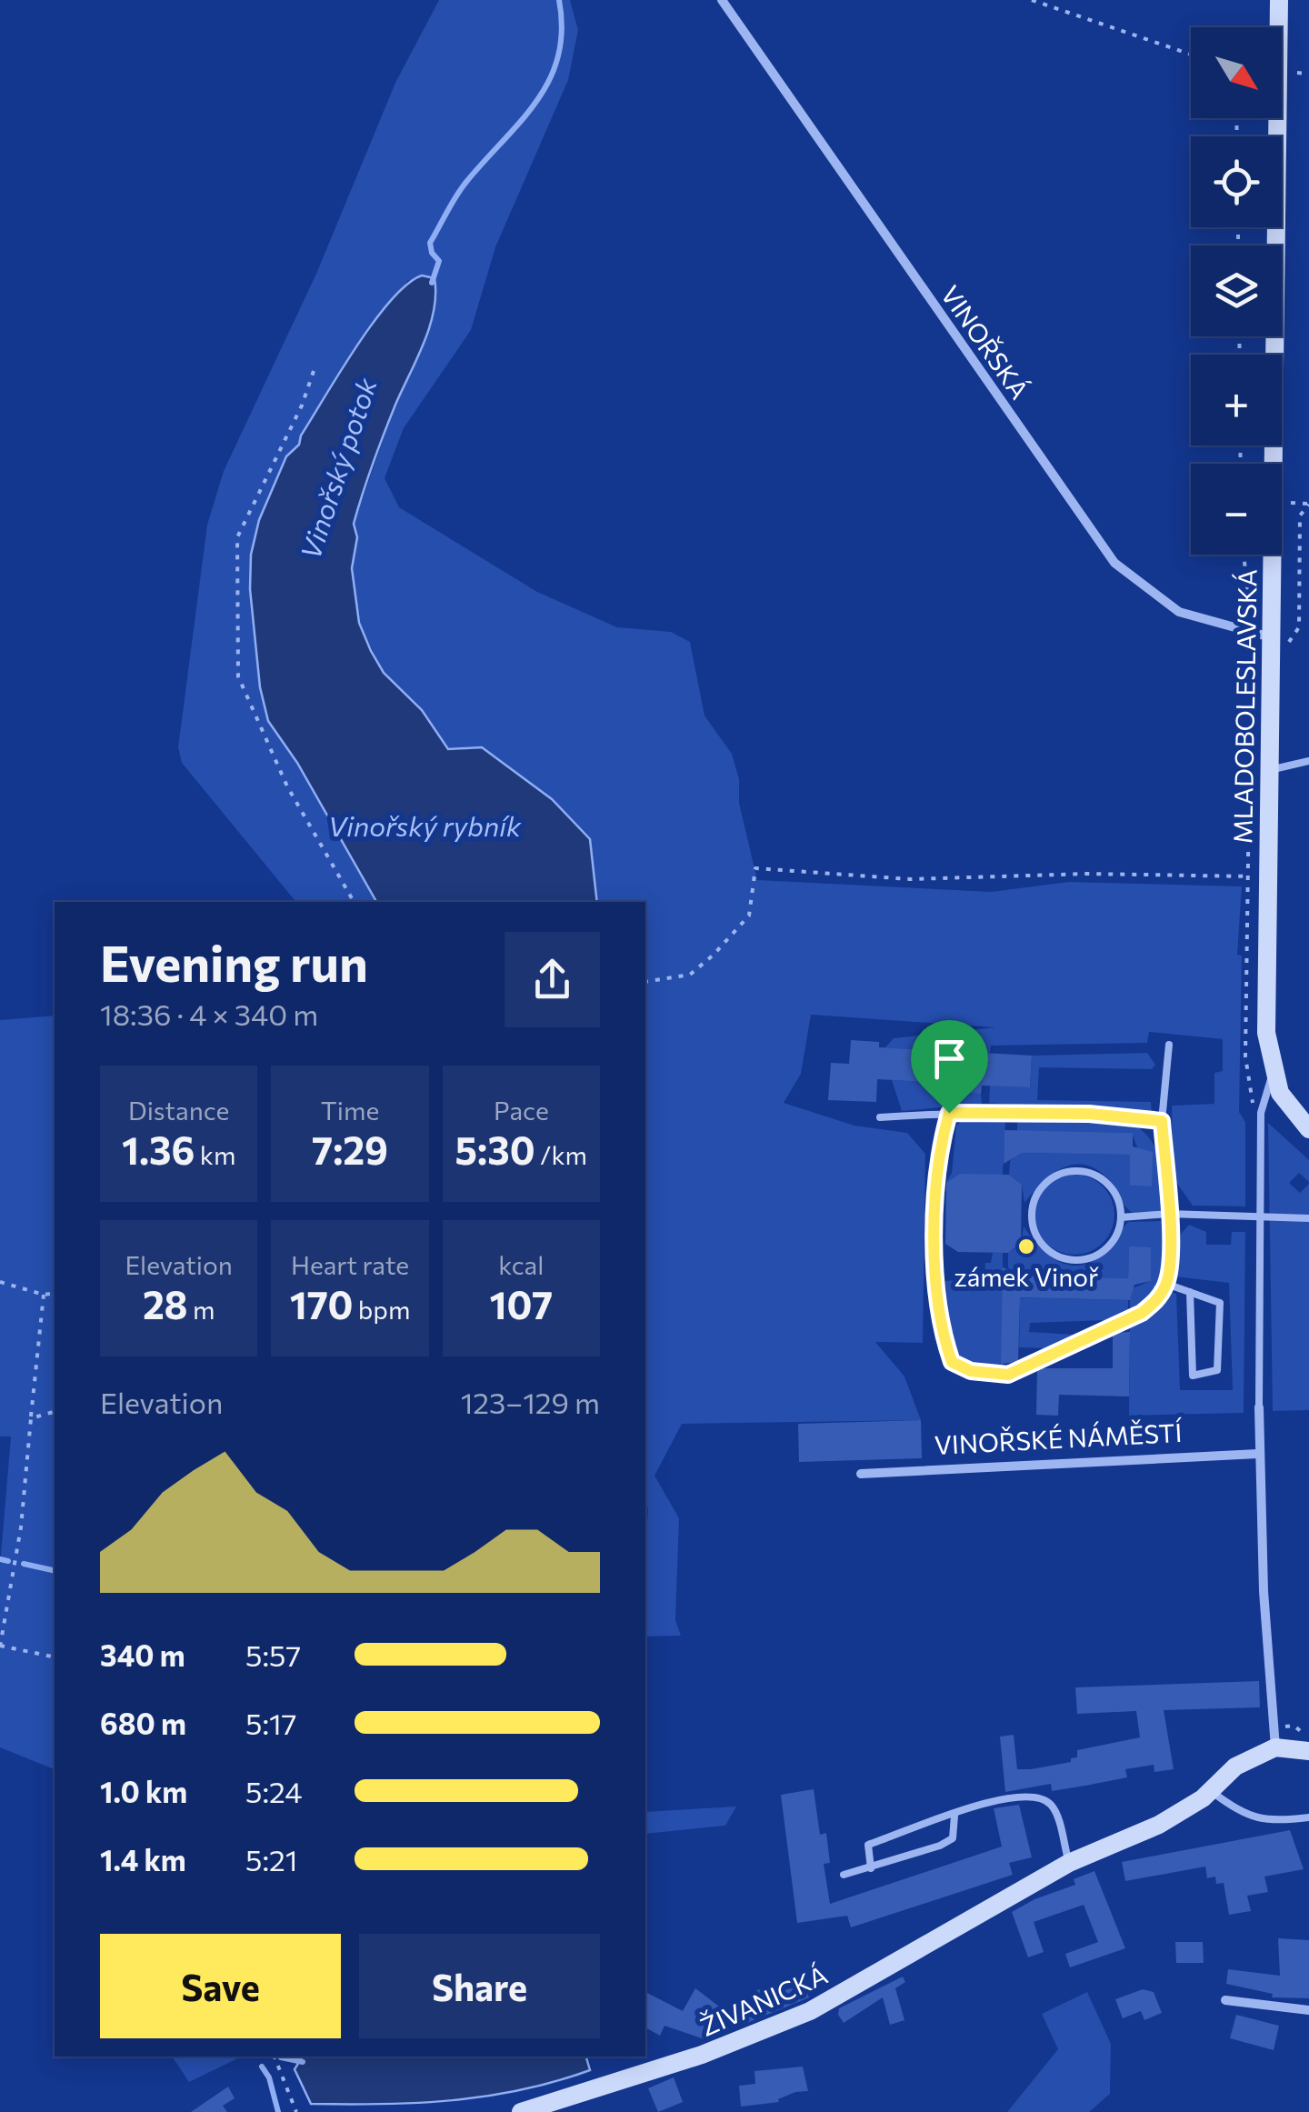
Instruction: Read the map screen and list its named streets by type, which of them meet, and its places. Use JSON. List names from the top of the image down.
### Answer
{
  "streets": {
    "main road": ["MLADOBOLESLAVSKÁ", "ŽIVANICKÁ"],
    "street": ["VINOŘSKÁ", "VINOŘSKÉ NÁMĚSTÍ"]
  },
  "crossings": [
    ["VINOŘSKÁ", "MLADOBOLESLAVSKÁ"]
  ],
  "water": ["Vinořský potok", "Vinořský rybník"],
  "places": ["zámek Vinoř"],
  "north": "bottom right",
  "page": {
    "map_buttons": ["+", "−"],
    "heading": ["Evening run", "18:36 · 4 × 340 m"],
    "stats": [
      ["Distance", "1.36 km"],
      ["Time", "7:29"],
      ["Pace", "5:30 /km"],
      ["Elevation", "28 m"],
      ["Heart rate", "170 bpm"],
      ["kcal", "107"]
    ],
    "chart": ["Elevation", "123–129 m"],
    "list": [
      {
        "name": "340 m",
        "note": "5:57"
      },
      {
        "name": "680 m",
        "note": "5:17"
      },
      {
        "name": "1.0 km",
        "note": "5:24"
      },
      {
        "name": "1.4 km",
        "note": "5:21"
      }
    ],
    "buttons": ["Save", "Share"]
  }
}
